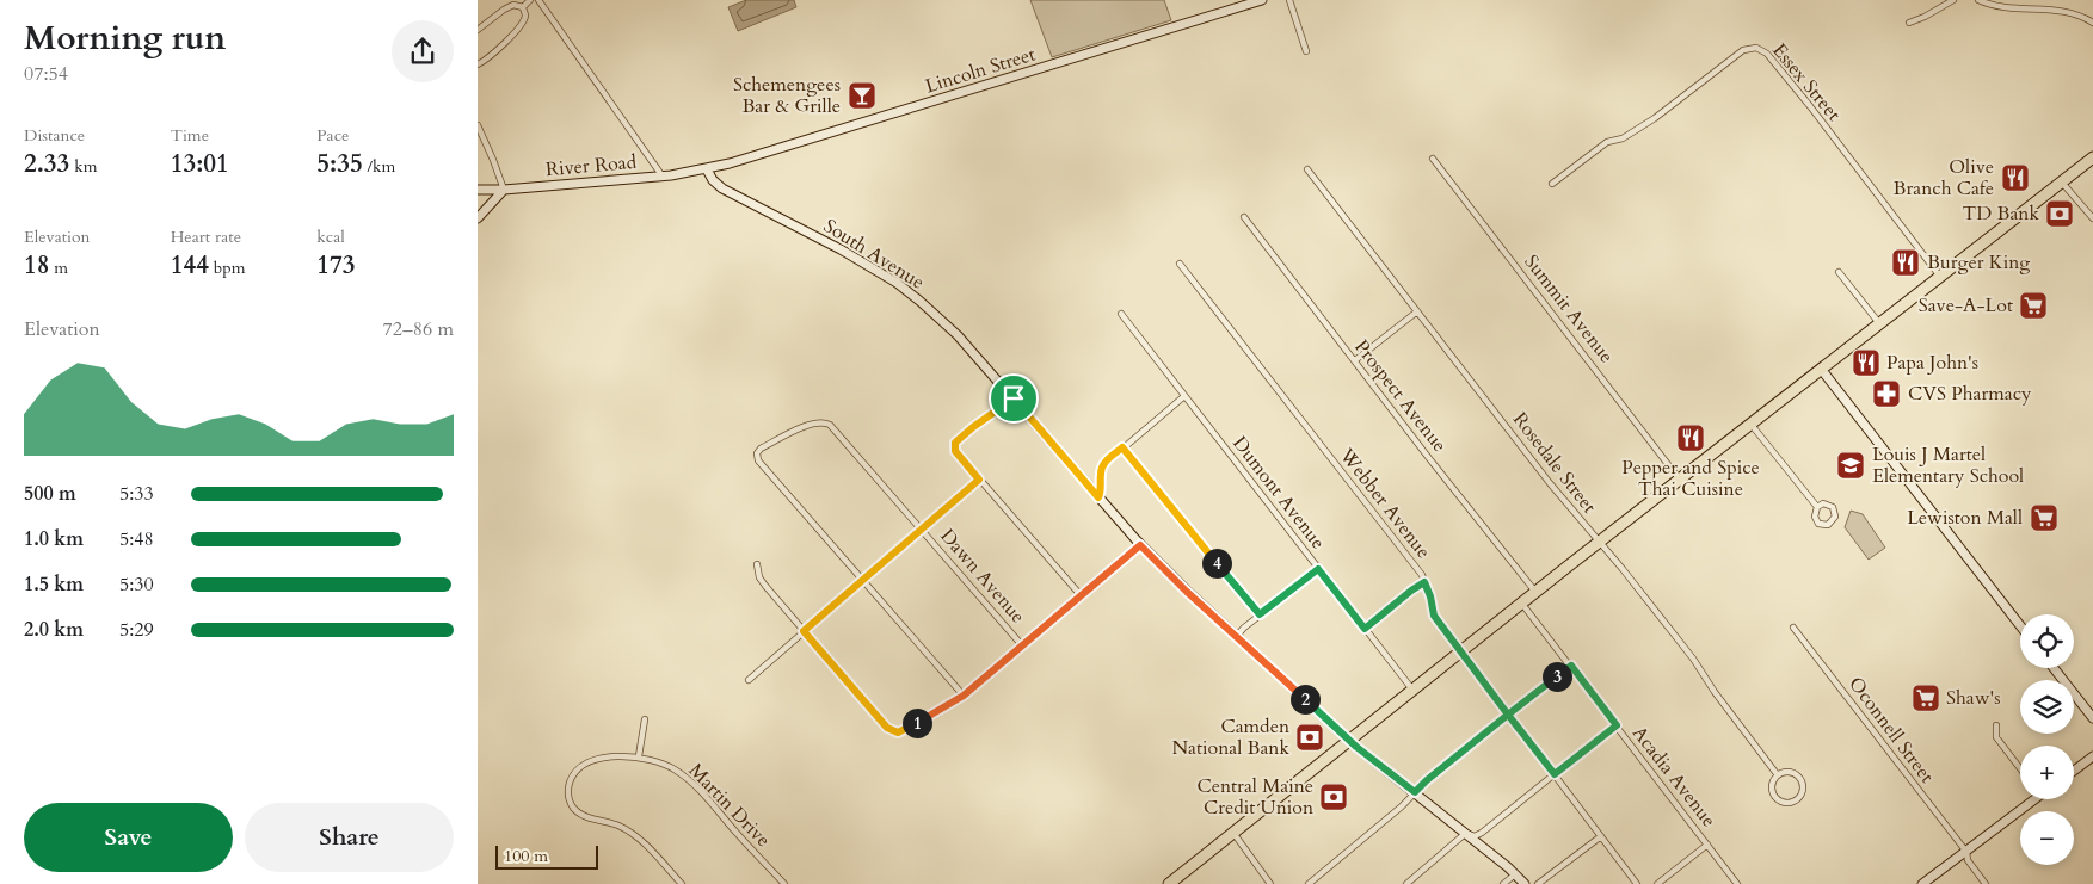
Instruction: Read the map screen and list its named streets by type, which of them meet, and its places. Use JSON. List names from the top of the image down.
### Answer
{
  "streets": {
    "street": [
      "Lincoln Street",
      "Essex Street",
      "River Road",
      "South Avenue",
      "Summit Avenue",
      "Prospect Avenue",
      "Rosedale Street",
      "Dumont Avenue",
      "Webber Avenue",
      "Dawn Avenue",
      "Oconnell Street",
      "Acadia Avenue",
      "Martin Drive"
    ]
  },
  "crossings": [
    ["Lincoln Street", "River Road"],
    ["Lincoln Street", "South Avenue"],
    ["River Road", "South Avenue"]
  ],
  "places": {
    "bar": ["Schemengees Bar & Grille"],
    "restaurant": [
      "Olive Branch Cafe",
      "Burger King",
      "Papa John's",
      "Pepper and Spice Thai Cuisine"
    ],
    "bank": ["TD Bank", "Camden National Bank", "Central Maine Credit Union"],
    "supermarket": ["Save-A-Lot", "Lewiston Mall", "Shaw's"],
    "pharmacy": ["CVS Pharmacy"],
    "school or university": ["Louis J Martel Elementary School"]
  },
  "scale_bar": "100 m",
  "page": {
    "heading": ["Morning run", "07:54"],
    "stats": [
      ["Distance", "2.33 km"],
      ["Time", "13:01"],
      ["Pace", "5:35 /km"],
      ["Elevation", "18 m"],
      ["Heart rate", "144 bpm"],
      ["kcal", "173"]
    ],
    "chart": ["Elevation", "72–86 m"],
    "list": [
      {
        "name": "500 m",
        "note": "5:33"
      },
      {
        "name": "1.0 km",
        "note": "5:48"
      },
      {
        "name": "1.5 km",
        "note": "5:30"
      },
      {
        "name": "2.0 km",
        "note": "5:29"
      }
    ],
    "pins": [
      "4",
      "3",
      "2",
      "1"
    ],
    "map_buttons": ["+", "−"],
    "buttons": ["Save", "Share"],
    "scale": "100 m"
  }
}
